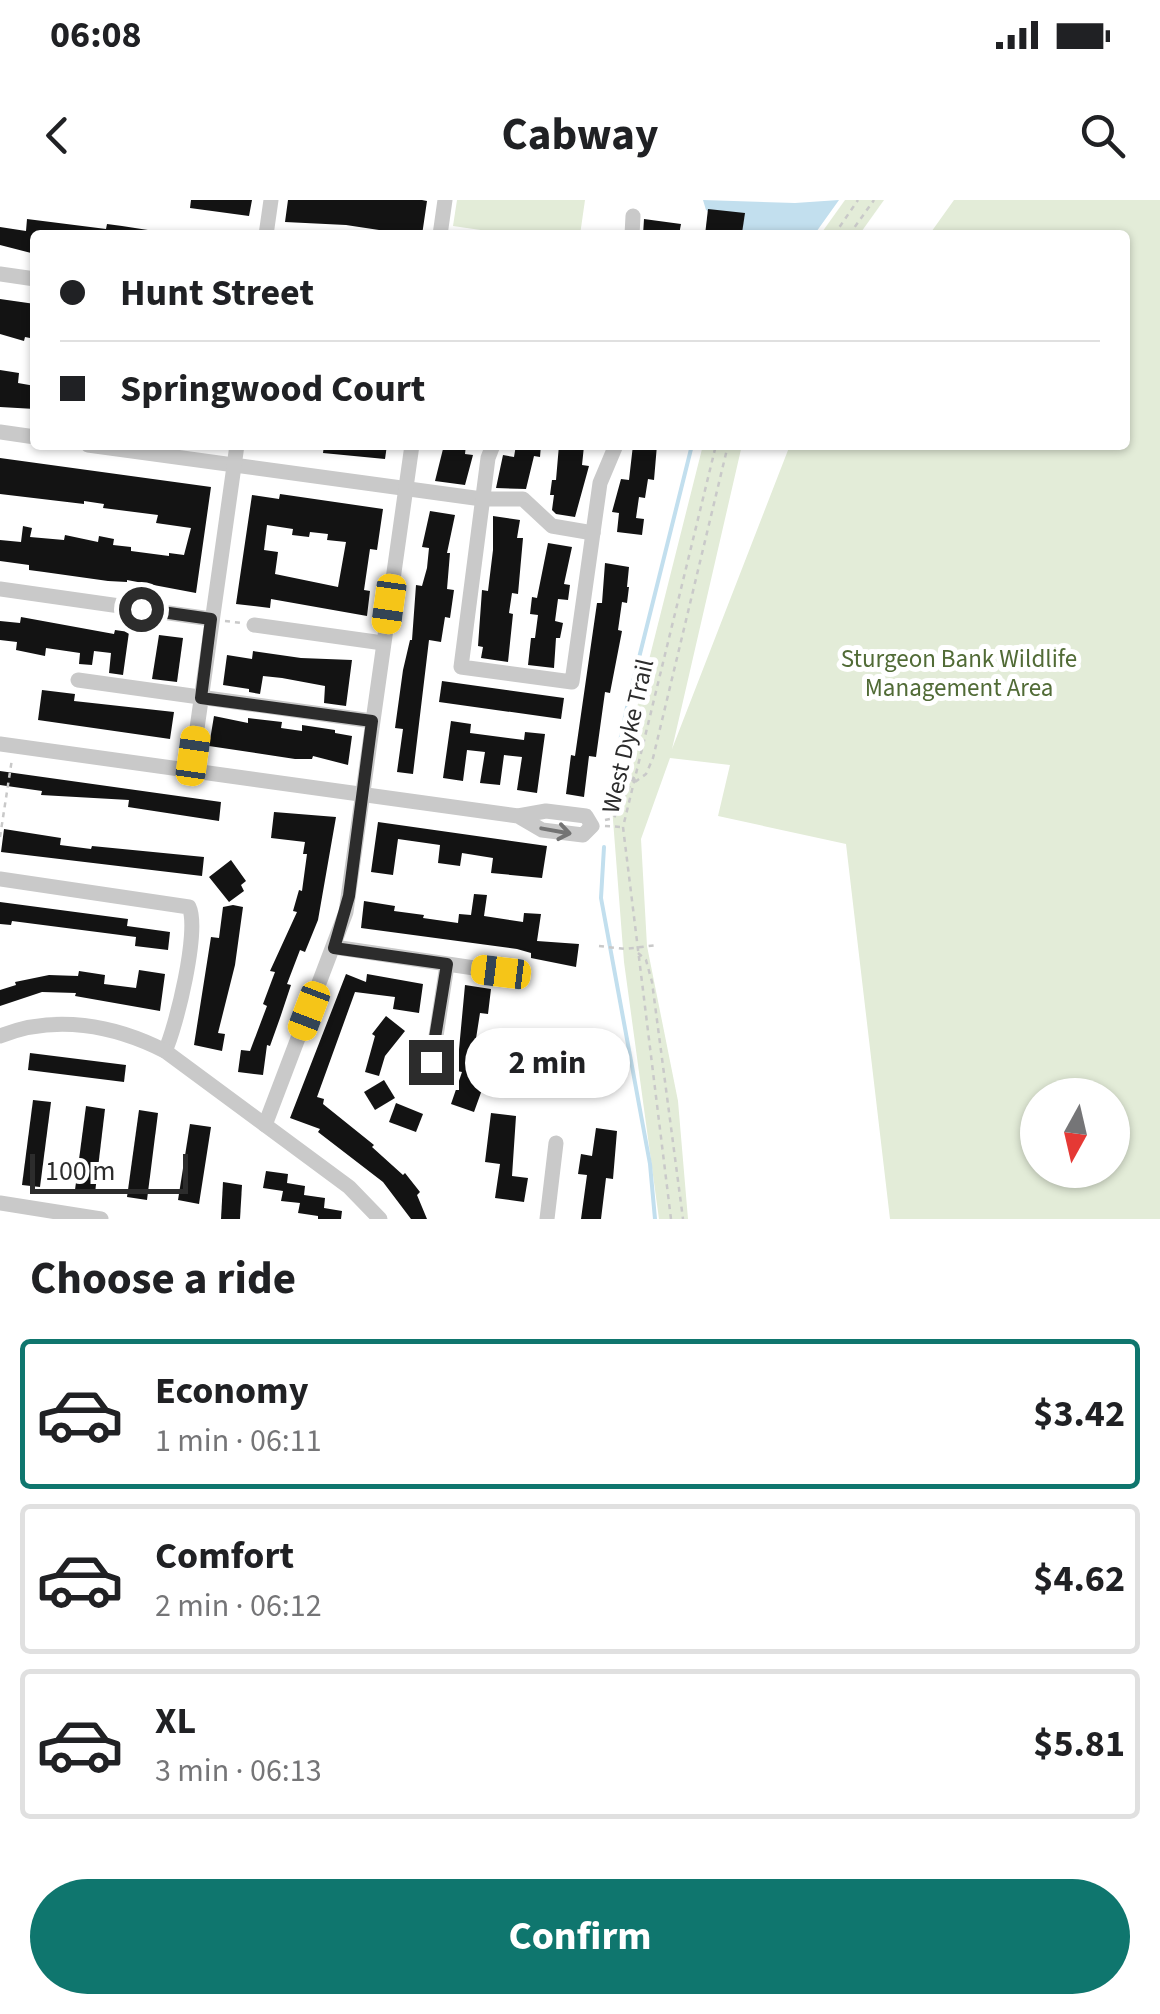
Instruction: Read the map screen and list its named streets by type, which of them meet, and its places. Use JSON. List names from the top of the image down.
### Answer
{
  "streets": {
    "path": ["West Dyke Trail"]
  },
  "parks": ["Sturgeon Bank Wildlife Management Area"],
  "scale_bar": "100 m",
  "north": "bottom",
  "page": {
    "status": "06:08",
    "header": "Cabway",
    "banner": ["Hunt Street", "Springwood Court"],
    "bubble": "2 min",
    "scale": "100 m",
    "heading": "Choose a ride",
    "list": [
      {
        "name": "Economy",
        "note": "1 min · 06:11",
        "value": "$3.42"
      },
      {
        "name": "Comfort",
        "note": "2 min · 06:12",
        "value": "$4.62"
      },
      {
        "name": "XL",
        "note": "3 min · 06:13",
        "value": "$5.81"
      }
    ],
    "buttons": "Confirm"
  }
}
